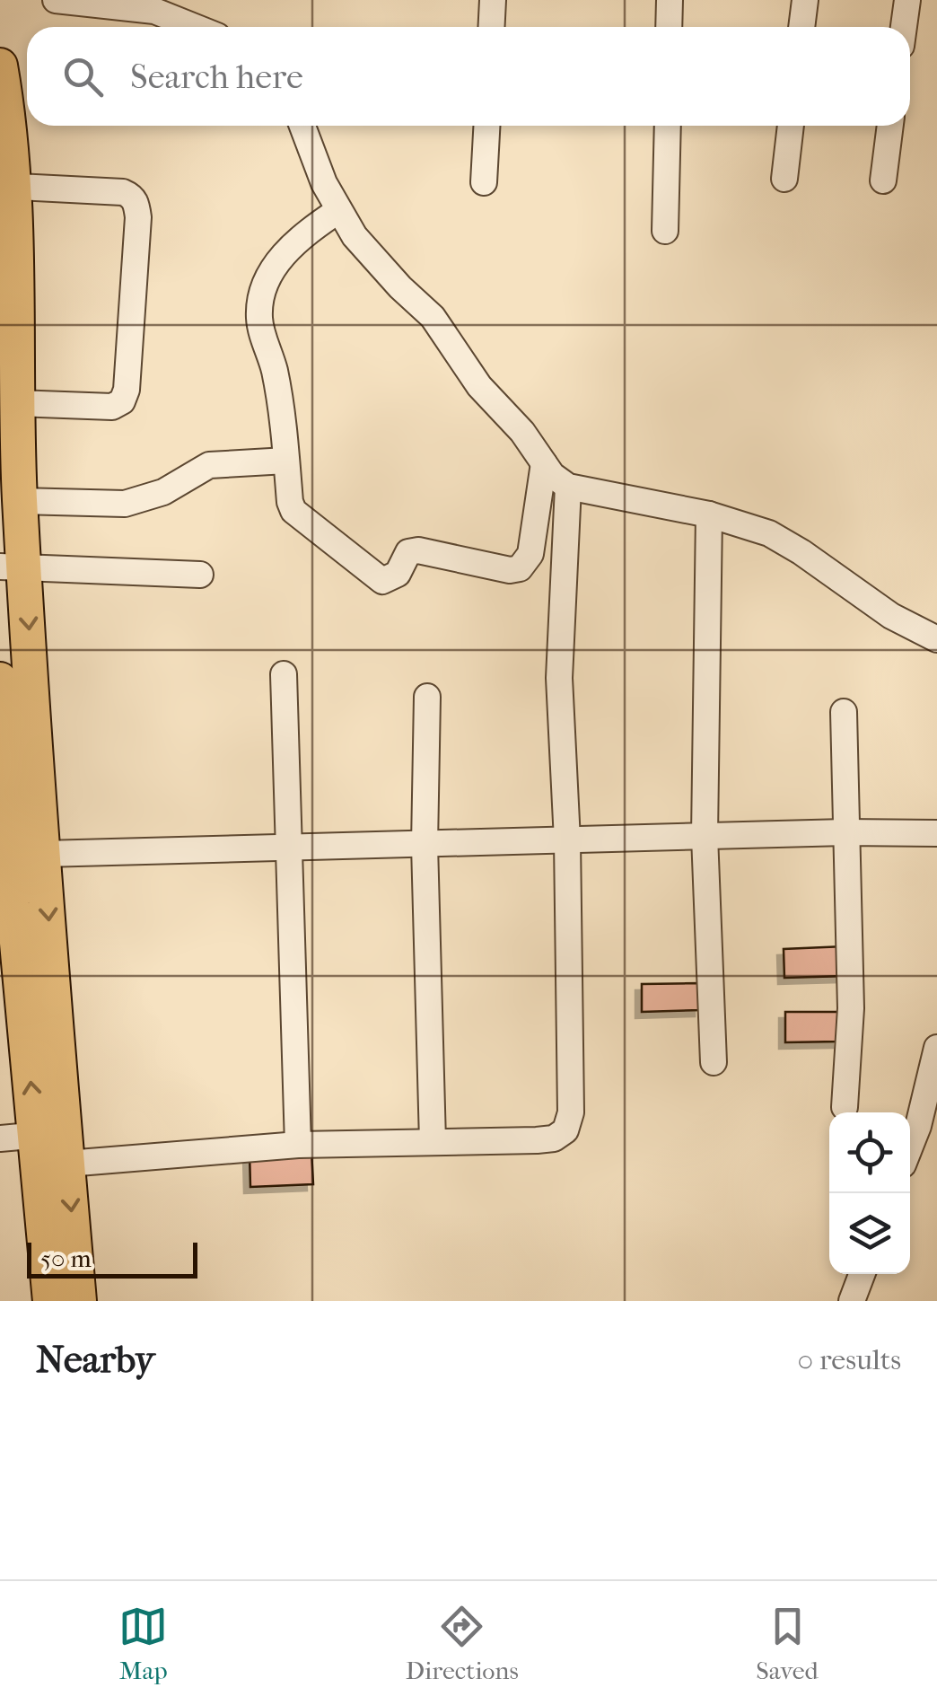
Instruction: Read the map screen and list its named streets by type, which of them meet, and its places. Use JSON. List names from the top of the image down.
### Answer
{
  "scale_bar": "50 m",
  "page": {
    "search": "Search here",
    "scale": "50 m",
    "heading": ["Nearby", "0 results"],
    "nav": ["Map", "Directions", "Saved"]
  }
}
